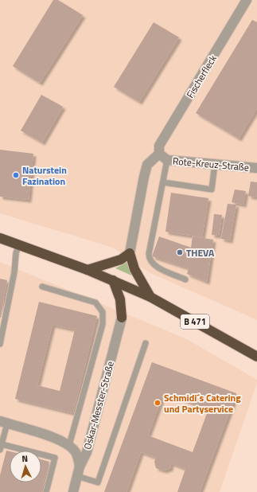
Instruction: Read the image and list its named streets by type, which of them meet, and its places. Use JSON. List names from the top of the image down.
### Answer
{
  "streets": {
    "highway": ["B 471"],
    "street": ["Fischerfleck", "Rote-Kreuz-Straße", "Oskar-Messter-Straße"]
  },
  "crossings": [
    ["Fischerfleck", "Rote-Kreuz-Straße"]
  ],
  "places": ["Naturstein Fazination", "THEVA", "Schmidi´s Catering und Partyservice"],
  "north": "top"
}
